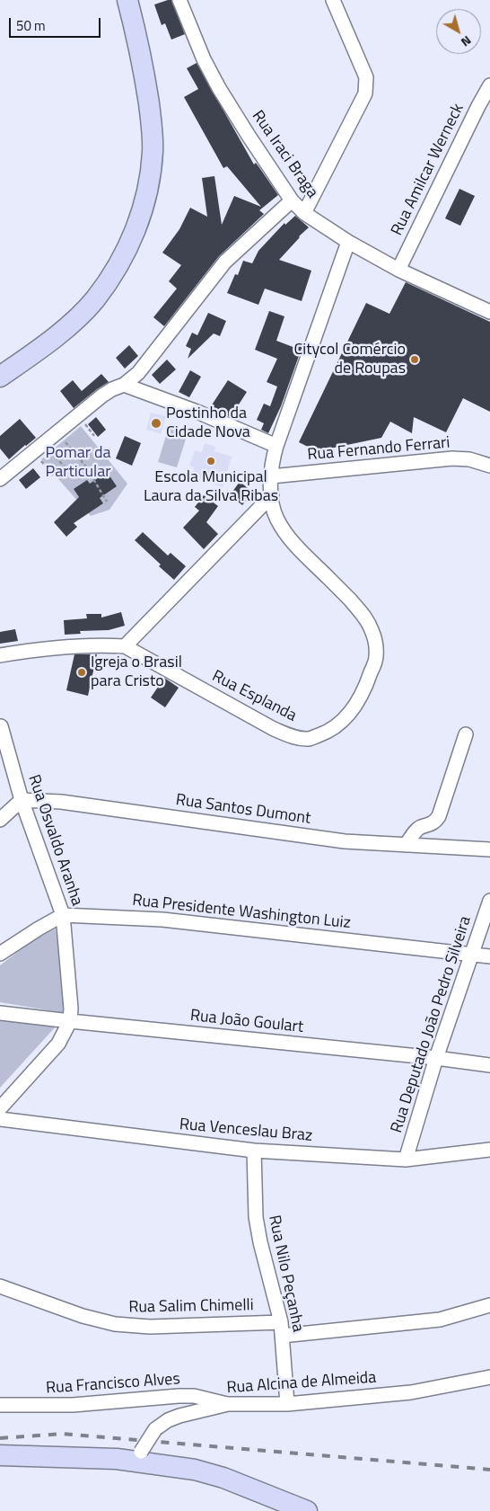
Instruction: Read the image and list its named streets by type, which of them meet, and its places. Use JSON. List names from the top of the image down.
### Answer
{
  "streets": {
    "street": [
      "Rua Iraci Braga",
      "Rua Amilcar Werneck",
      "Rua Fernando Ferrari",
      "Rua Esplanda",
      "Rua Santos Dumont",
      "Rua Osvaldo Aranha",
      "Rua Presidente Washington Luiz",
      "Rua João Goulart",
      "Rua Deputado João Pedro Silveira",
      "Rua Venceslau Braz",
      "Rua Nilo Peçanha",
      "Rua Salim Chimelli",
      "Rua Alcina de Almeida",
      "Rua Francisco Alves"
    ]
  },
  "crossings": [
    ["Rua Iraci Braga", "Rua Amilcar Werneck"],
    ["Rua Iraci Braga", "Rua Esplanda"],
    ["Rua Fernando Ferrari", "Rua Esplanda"],
    ["Rua Santos Dumont", "Rua Osvaldo Aranha"],
    ["Rua Osvaldo Aranha", "Rua Presidente Washington Luiz"],
    ["Rua Osvaldo Aranha", "Rua João Goulart"],
    ["Rua Presidente Washington Luiz", "Rua Deputado João Pedro Silveira"],
    ["Rua João Goulart", "Rua Deputado João Pedro Silveira"],
    ["Rua Deputado João Pedro Silveira", "Rua Venceslau Braz"],
    ["Rua Venceslau Braz", "Rua Nilo Peçanha"],
    ["Rua Nilo Peçanha", "Rua Salim Chimelli"],
    ["Rua Nilo Peçanha", "Rua Alcina de Almeida"],
    ["Rua Alcina de Almeida", "Rua Francisco Alves"]
  ],
  "parks": ["Pomar da Particular"],
  "places": [
    "Citycol Comércio de Roupas",
    "Postinho da Cidade Nova",
    "Escola Municipal Laura da Silva Ribas",
    "Igreja o Brasil para Cristo"
  ],
  "scale_bar": "50 m",
  "north": "bottom right"
}
